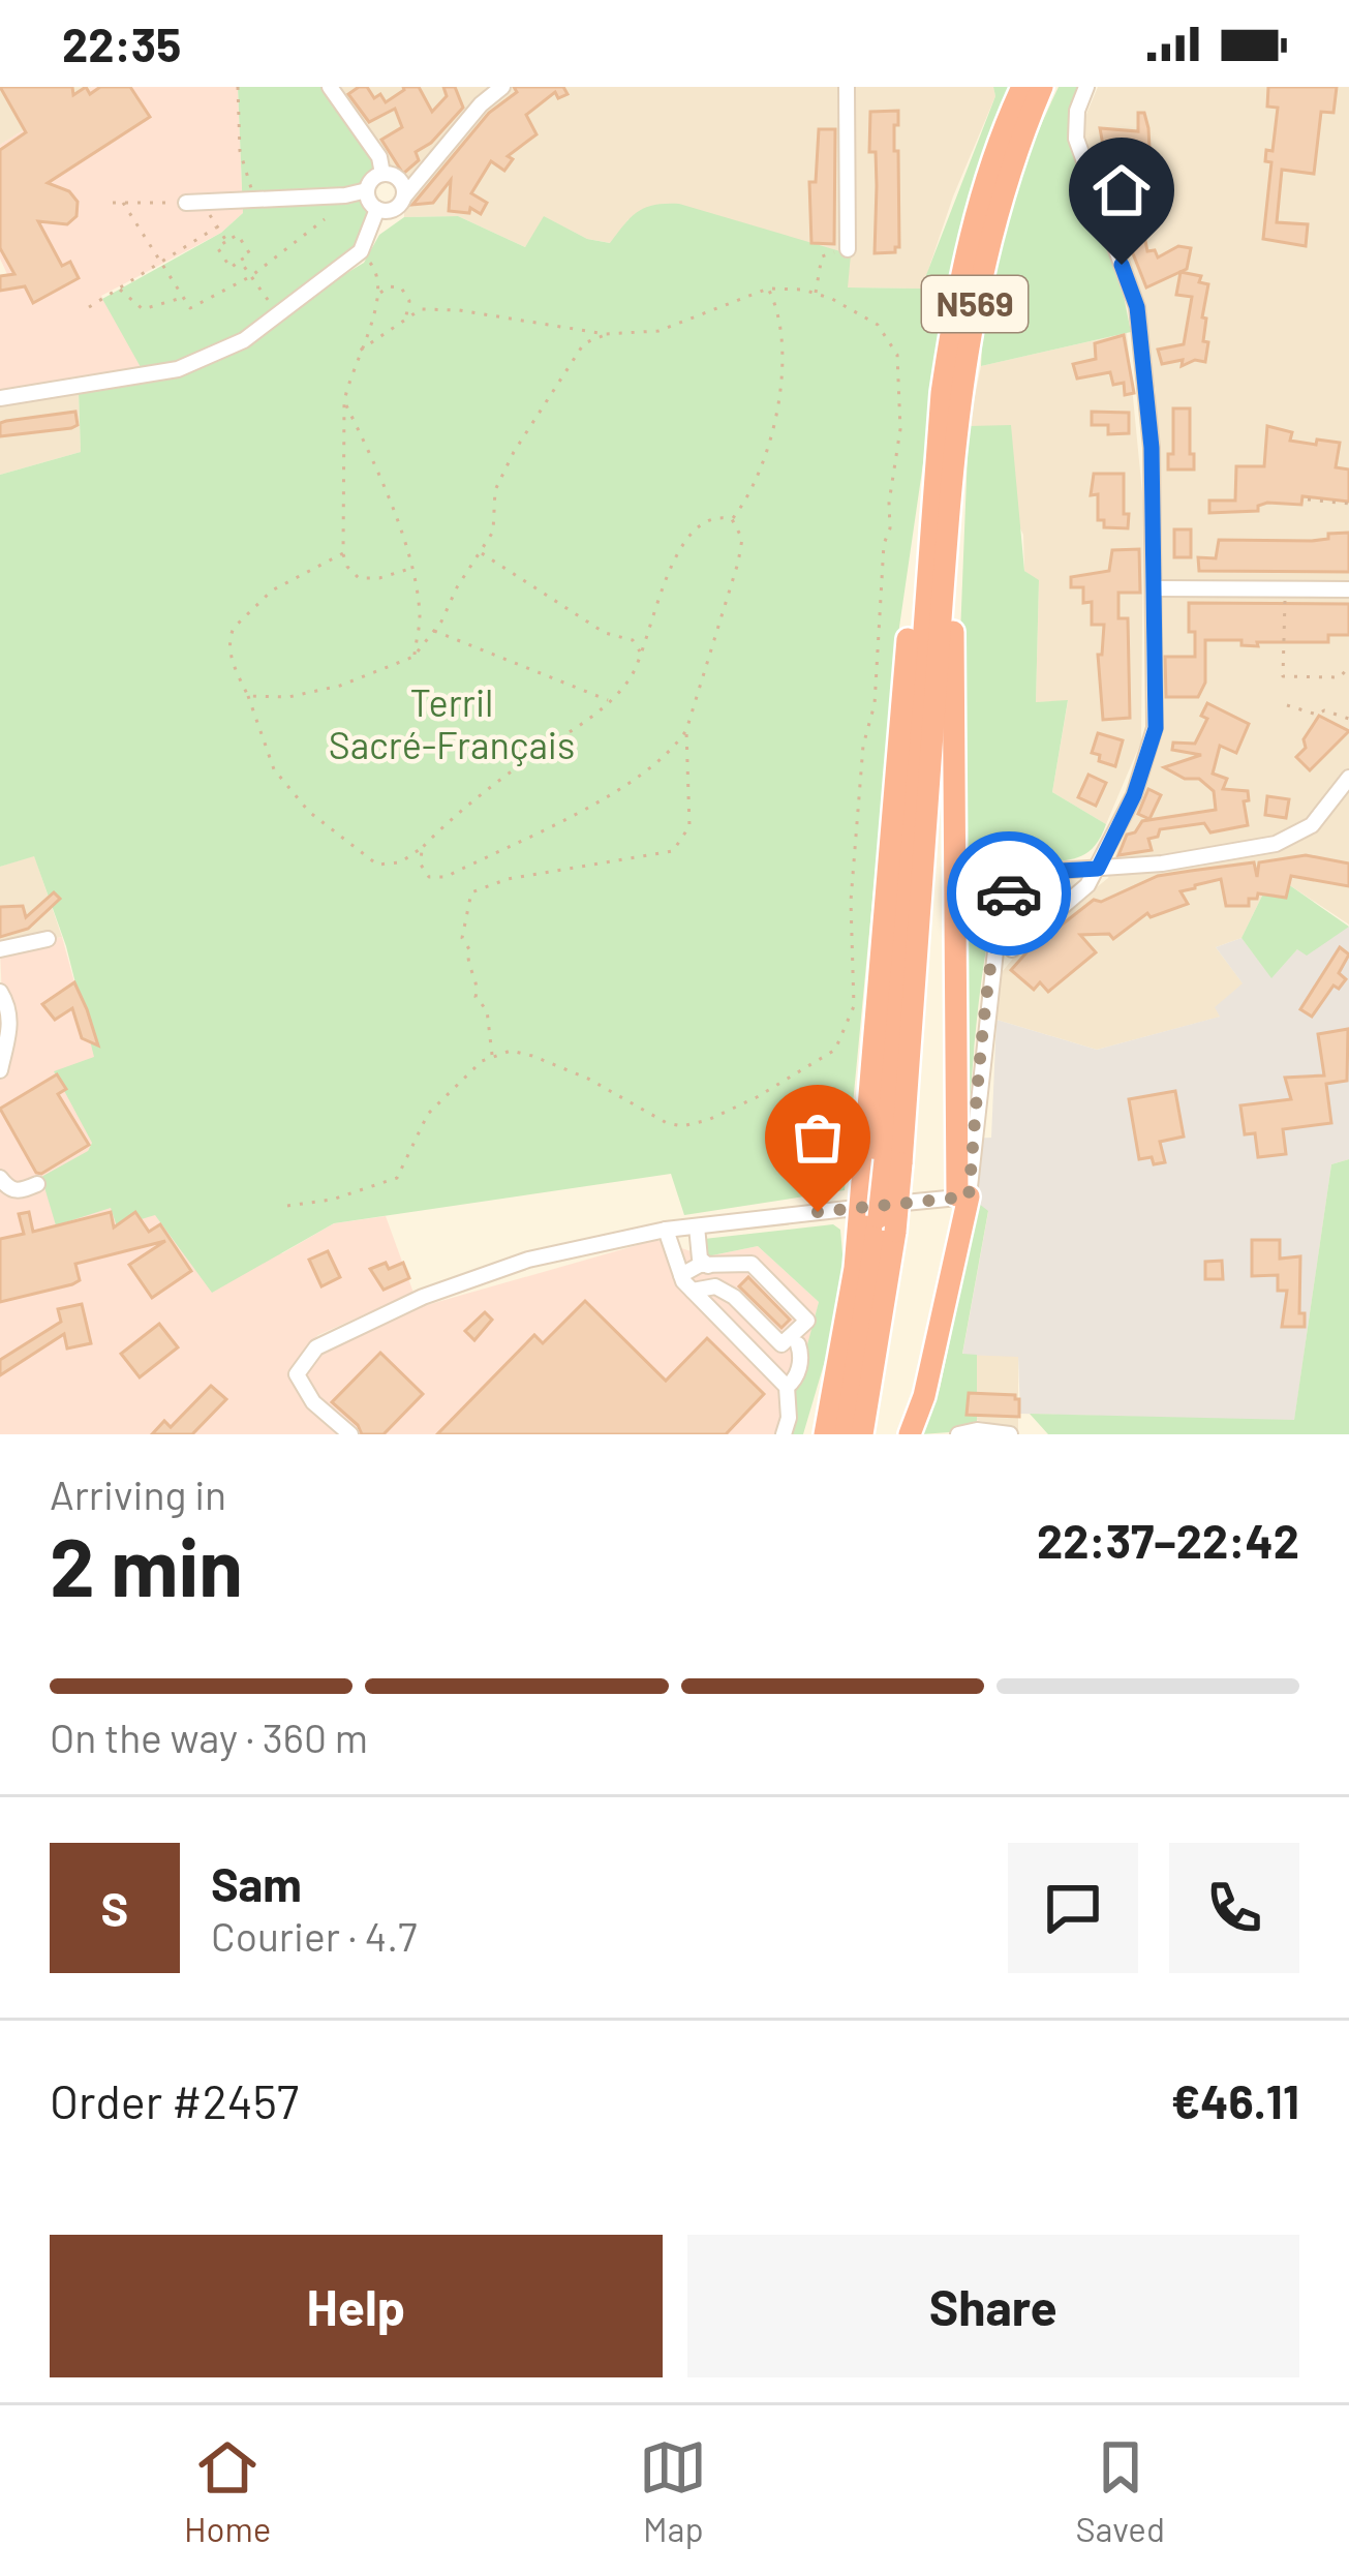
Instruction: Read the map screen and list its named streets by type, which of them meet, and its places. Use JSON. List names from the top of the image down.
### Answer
{
  "streets": {
    "highway": ["N569"]
  },
  "parks": ["Terril Sacré-Français"],
  "page": {
    "status": "22:35",
    "heading": ["2 min", "Arriving in", "22:37–22:42"],
    "panel": [
      "Sam",
      "Courier · 4.7",
      "Order #2457",
      "€46.11"
    ],
    "bar": "On the way · 360 m",
    "round": "S",
    "buttons": ["Help", "Share"],
    "tabs": ["Home", "Map", "Saved"]
  }
}
